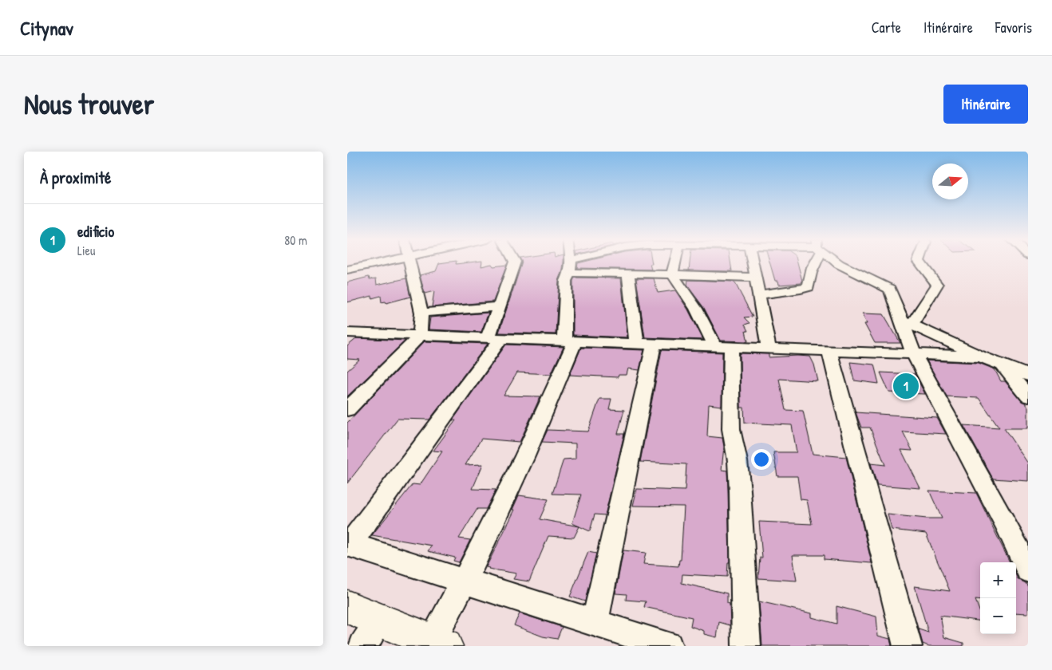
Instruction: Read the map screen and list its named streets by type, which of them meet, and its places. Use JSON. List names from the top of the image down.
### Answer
{
  "north": "right",
  "page": {
    "header": "Citynav",
    "nav": ["Carte", "Itinéraire", "Favoris"],
    "buttons": "Itinéraire",
    "title": "Nous trouver",
    "heading": "À proximité",
    "list": [
      {
        "mark": "1",
        "name": "edificio",
        "note": "Lieu",
        "value": "80 m"
      }
    ],
    "pins": "1",
    "map_buttons": ["+", "−"]
  }
}
